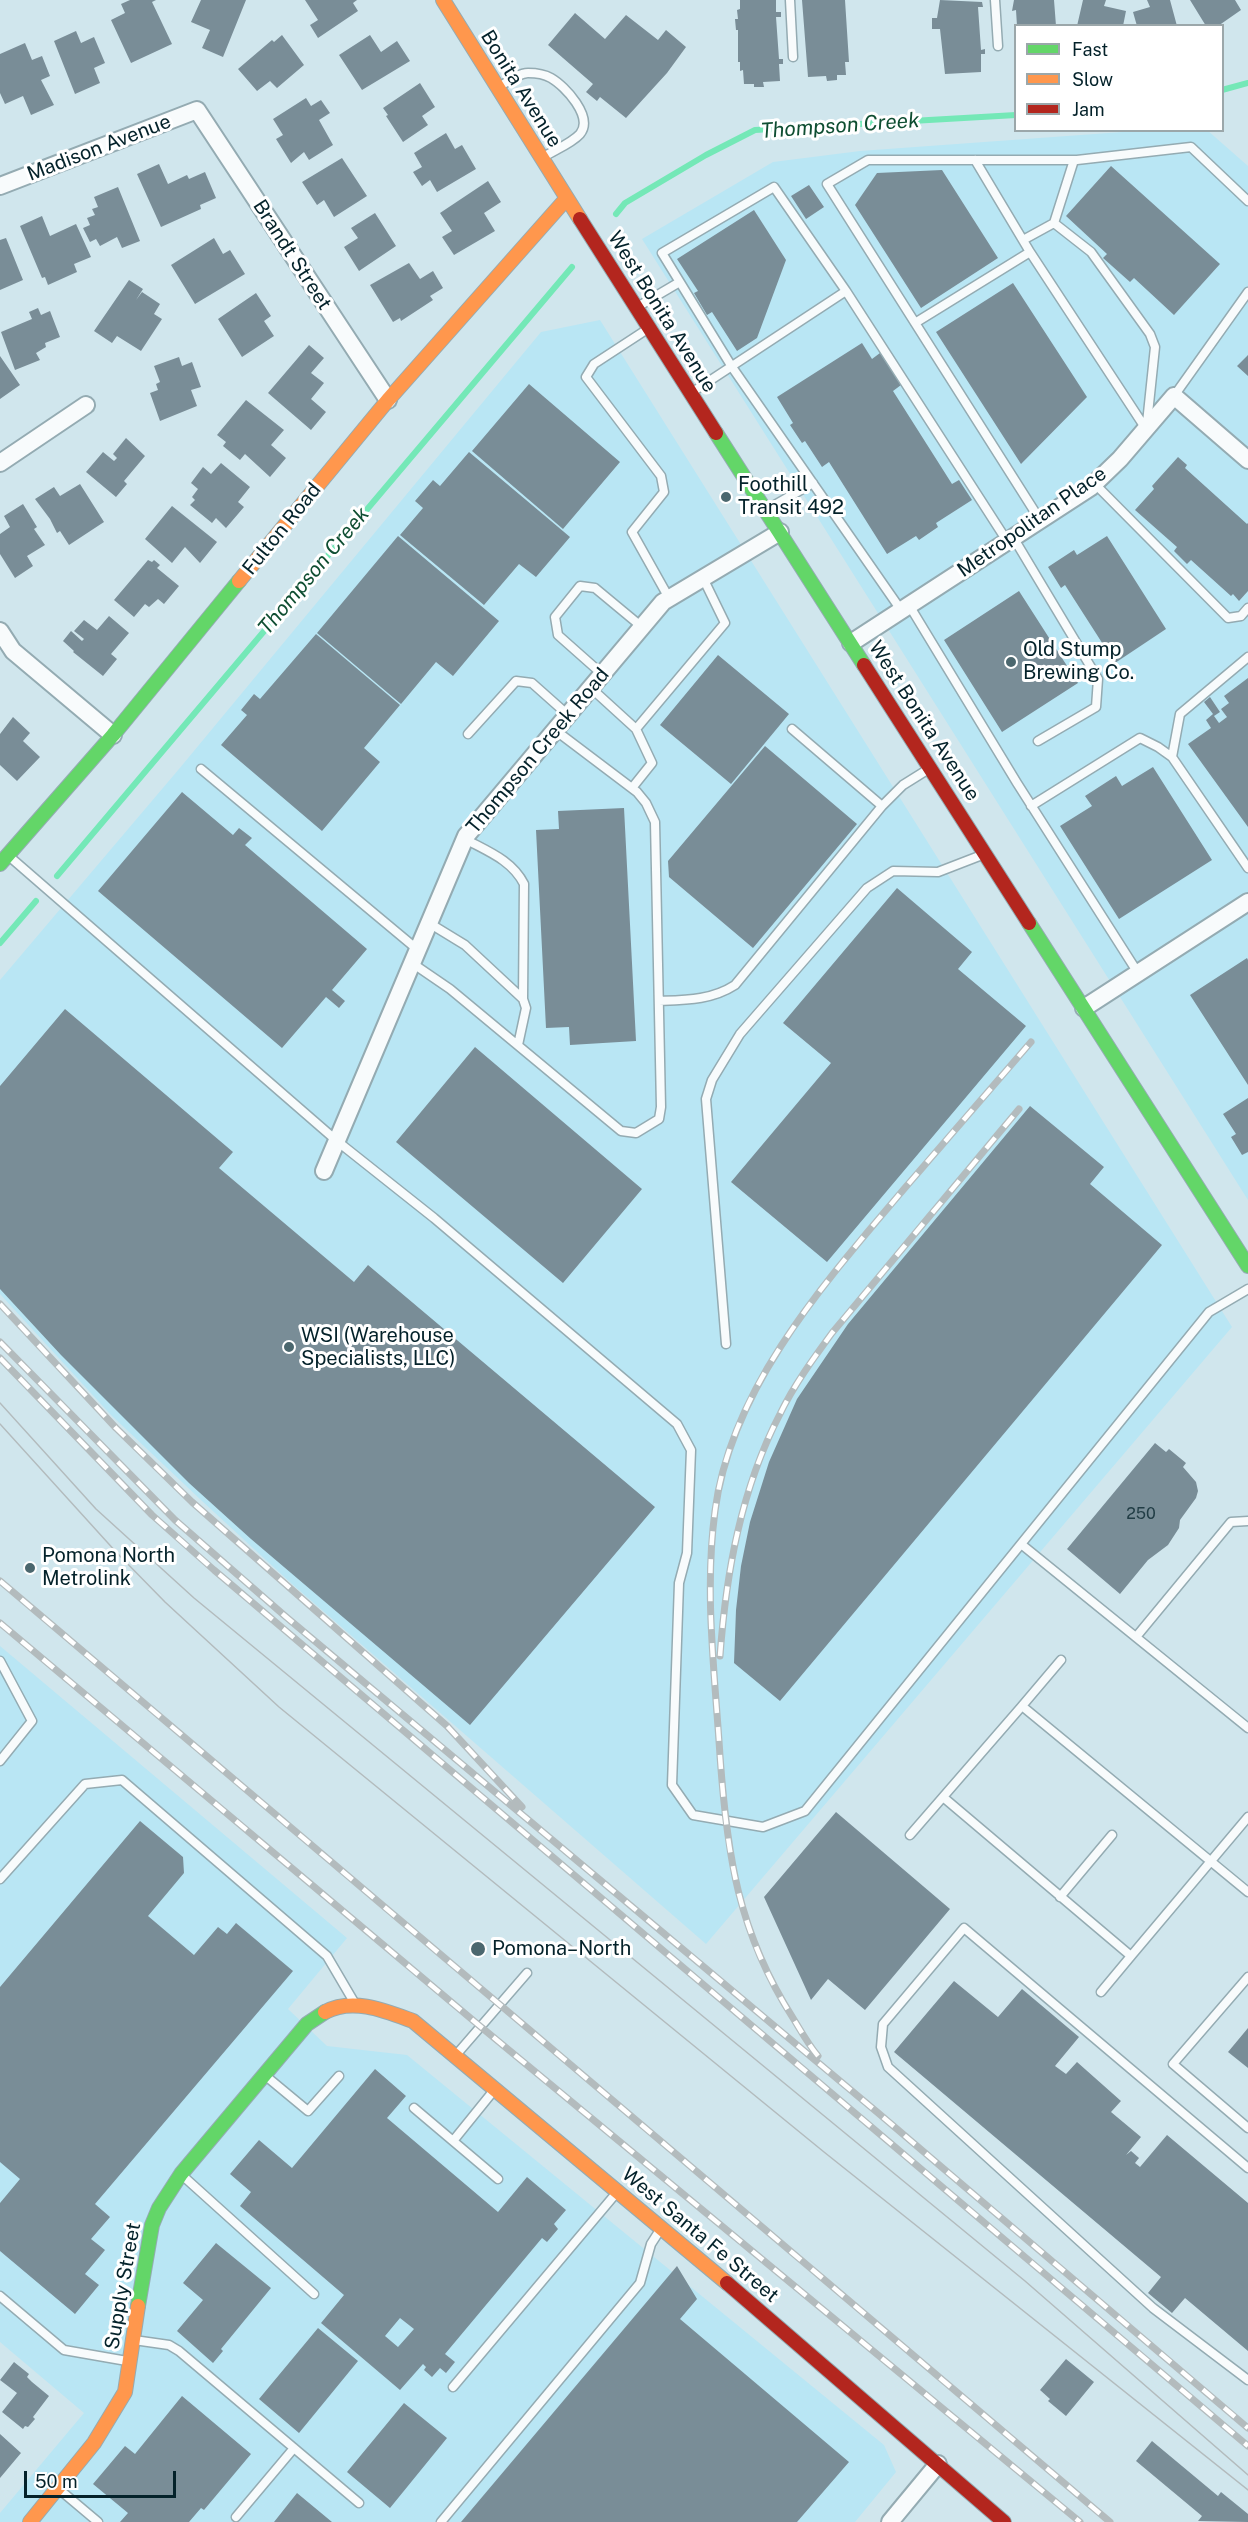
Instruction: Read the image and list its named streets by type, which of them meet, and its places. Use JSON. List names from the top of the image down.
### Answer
{
  "streets": {
    "street": [
      "Bonita Avenue",
      "Madison Avenue",
      "Brandt Street",
      "West Bonita Avenue",
      "Metropolitan Place",
      "Fulton Road",
      "Thompson Creek Road",
      "West Santa Fe Street",
      "Supply Street"
    ]
  },
  "crossings": [
    ["Bonita Avenue", "West Bonita Avenue"],
    ["Bonita Avenue", "Fulton Road"],
    ["Madison Avenue", "Brandt Street"],
    ["Brandt Street", "Fulton Road"],
    ["West Bonita Avenue", "Metropolitan Place"],
    ["West Bonita Avenue", "Fulton Road"],
    ["West Bonita Avenue", "Thompson Creek Road"],
    ["West Santa Fe Street", "Supply Street"]
  ],
  "water": ["Thompson Creek"],
  "places": [
    "Foothill Transit 492",
    "Old Stump Brewing Co.",
    "WSI (Warehouse Specialists, LLC)",
    "Pomona North Metrolink",
    "Pomona–North"
  ],
  "house_numbers": ["250"],
  "legend": ["Fast", "Slow", "Jam"],
  "scale_bar": "50 m"
}
